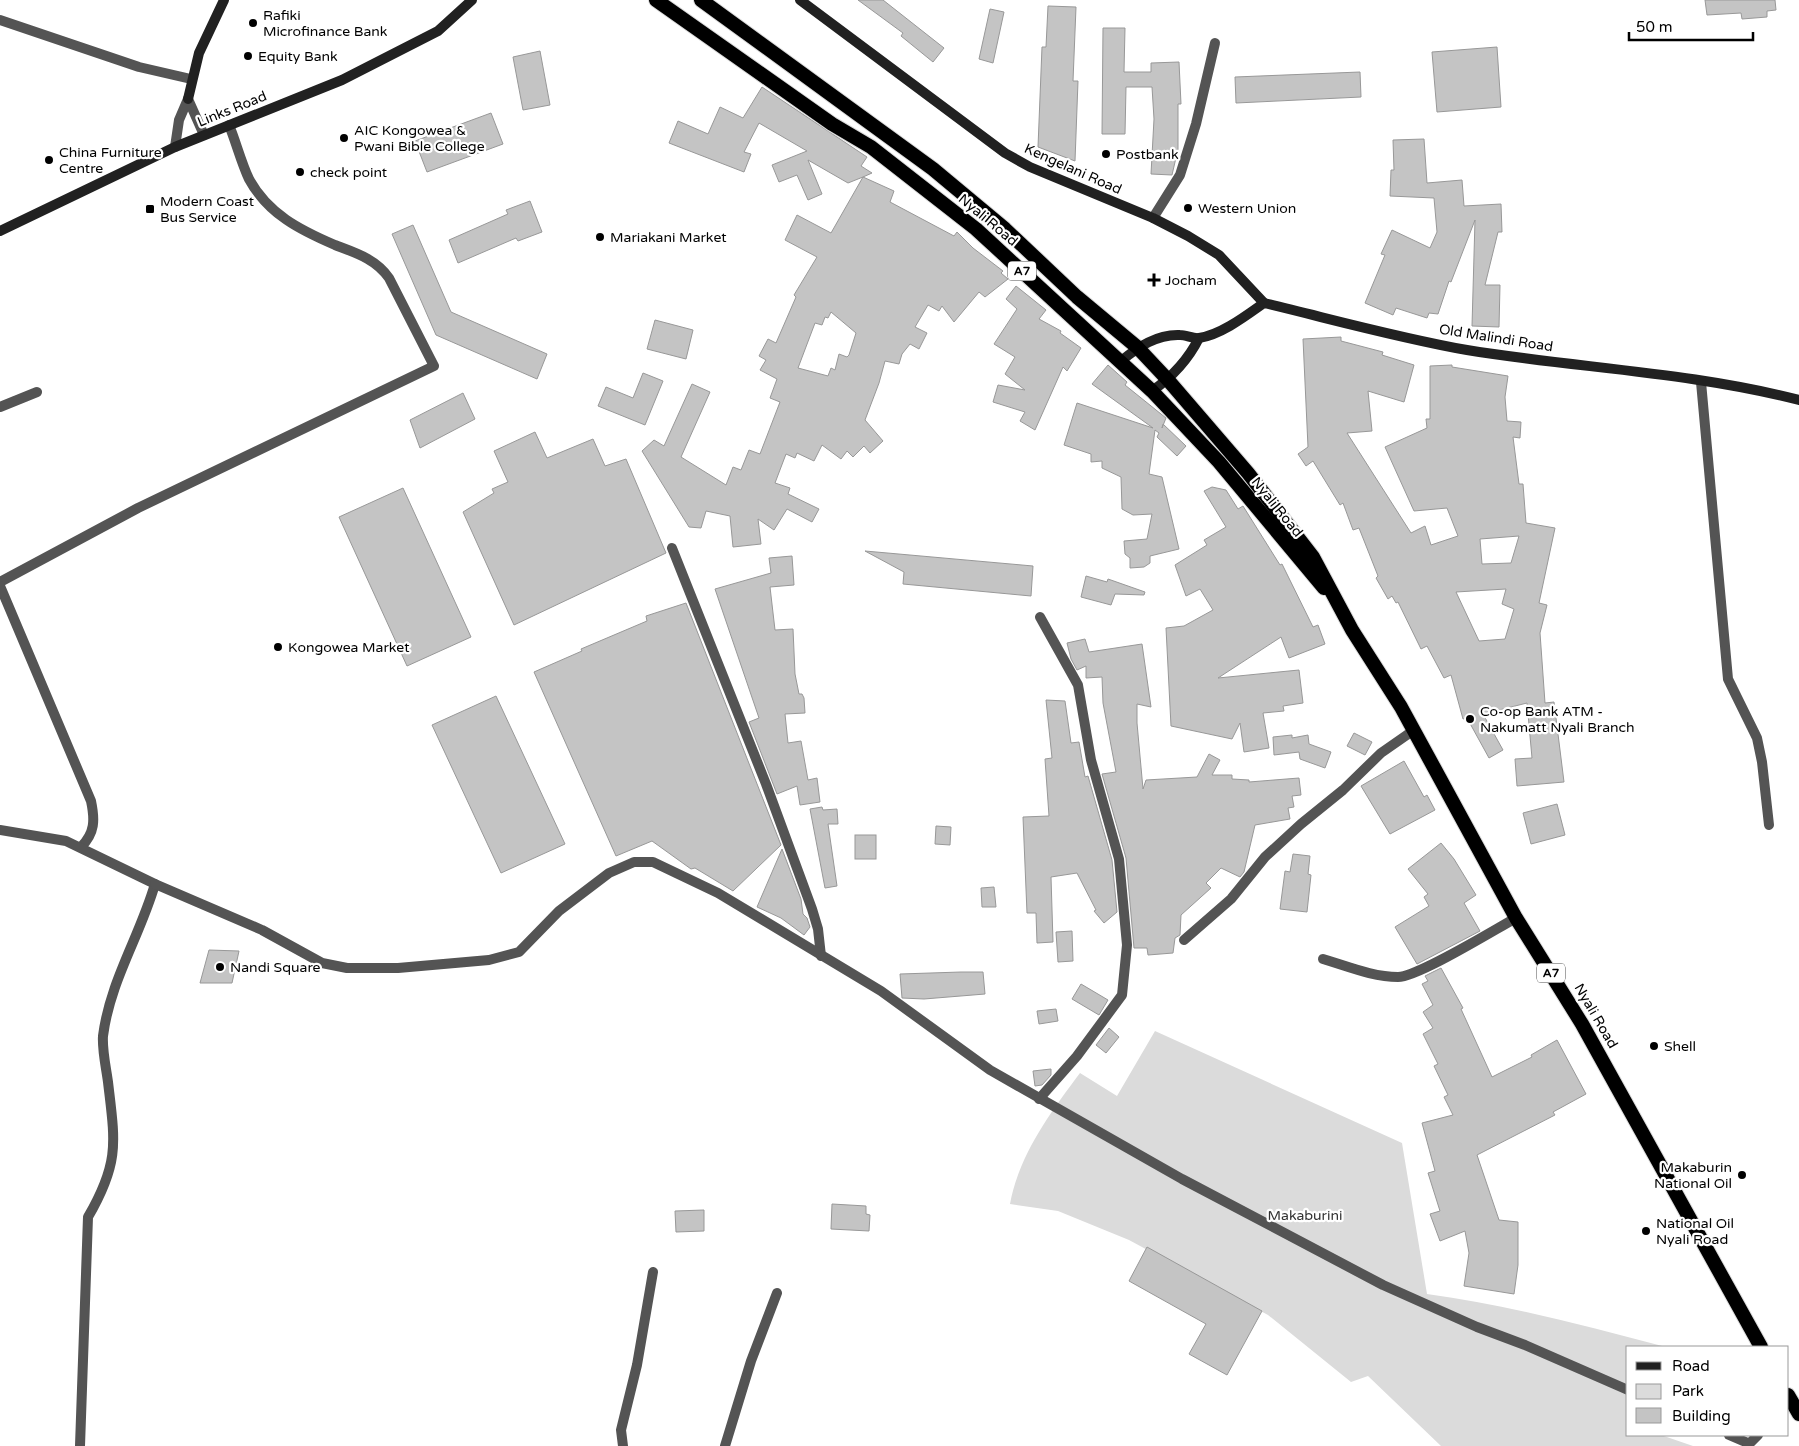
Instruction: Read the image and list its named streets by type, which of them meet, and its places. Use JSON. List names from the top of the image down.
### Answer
{
  "streets": {
    "highway": ["Nyali Road", "A7"],
    "main road": ["Links Road", "Kengelani Road", "Old Malindi Road"]
  },
  "crossings": [
    ["Kengelani Road", "Old Malindi Road"]
  ],
  "parks": ["Makaburini"],
  "places": {
    "other": [
      "Rafiki Microfinance Bank",
      "Equity Bank",
      "AIC Kongowea & Pwani Bible College",
      "Postbank",
      "China Furniture Centre",
      "check point",
      "Western Union",
      "Mariakani Market",
      "Kongowea Market",
      "Co-op Bank ATM - Nakumatt Nyali Branch",
      "Nandi Square",
      "Shell",
      "Makaburin National Oil",
      "National Oil Nyali Road"
    ],
    "transit": ["Modern Coast Bus Service"],
    "health": ["Jocham"]
  },
  "legend": ["Road", "Park", "Building"],
  "scale_bar": "50 m"
}
